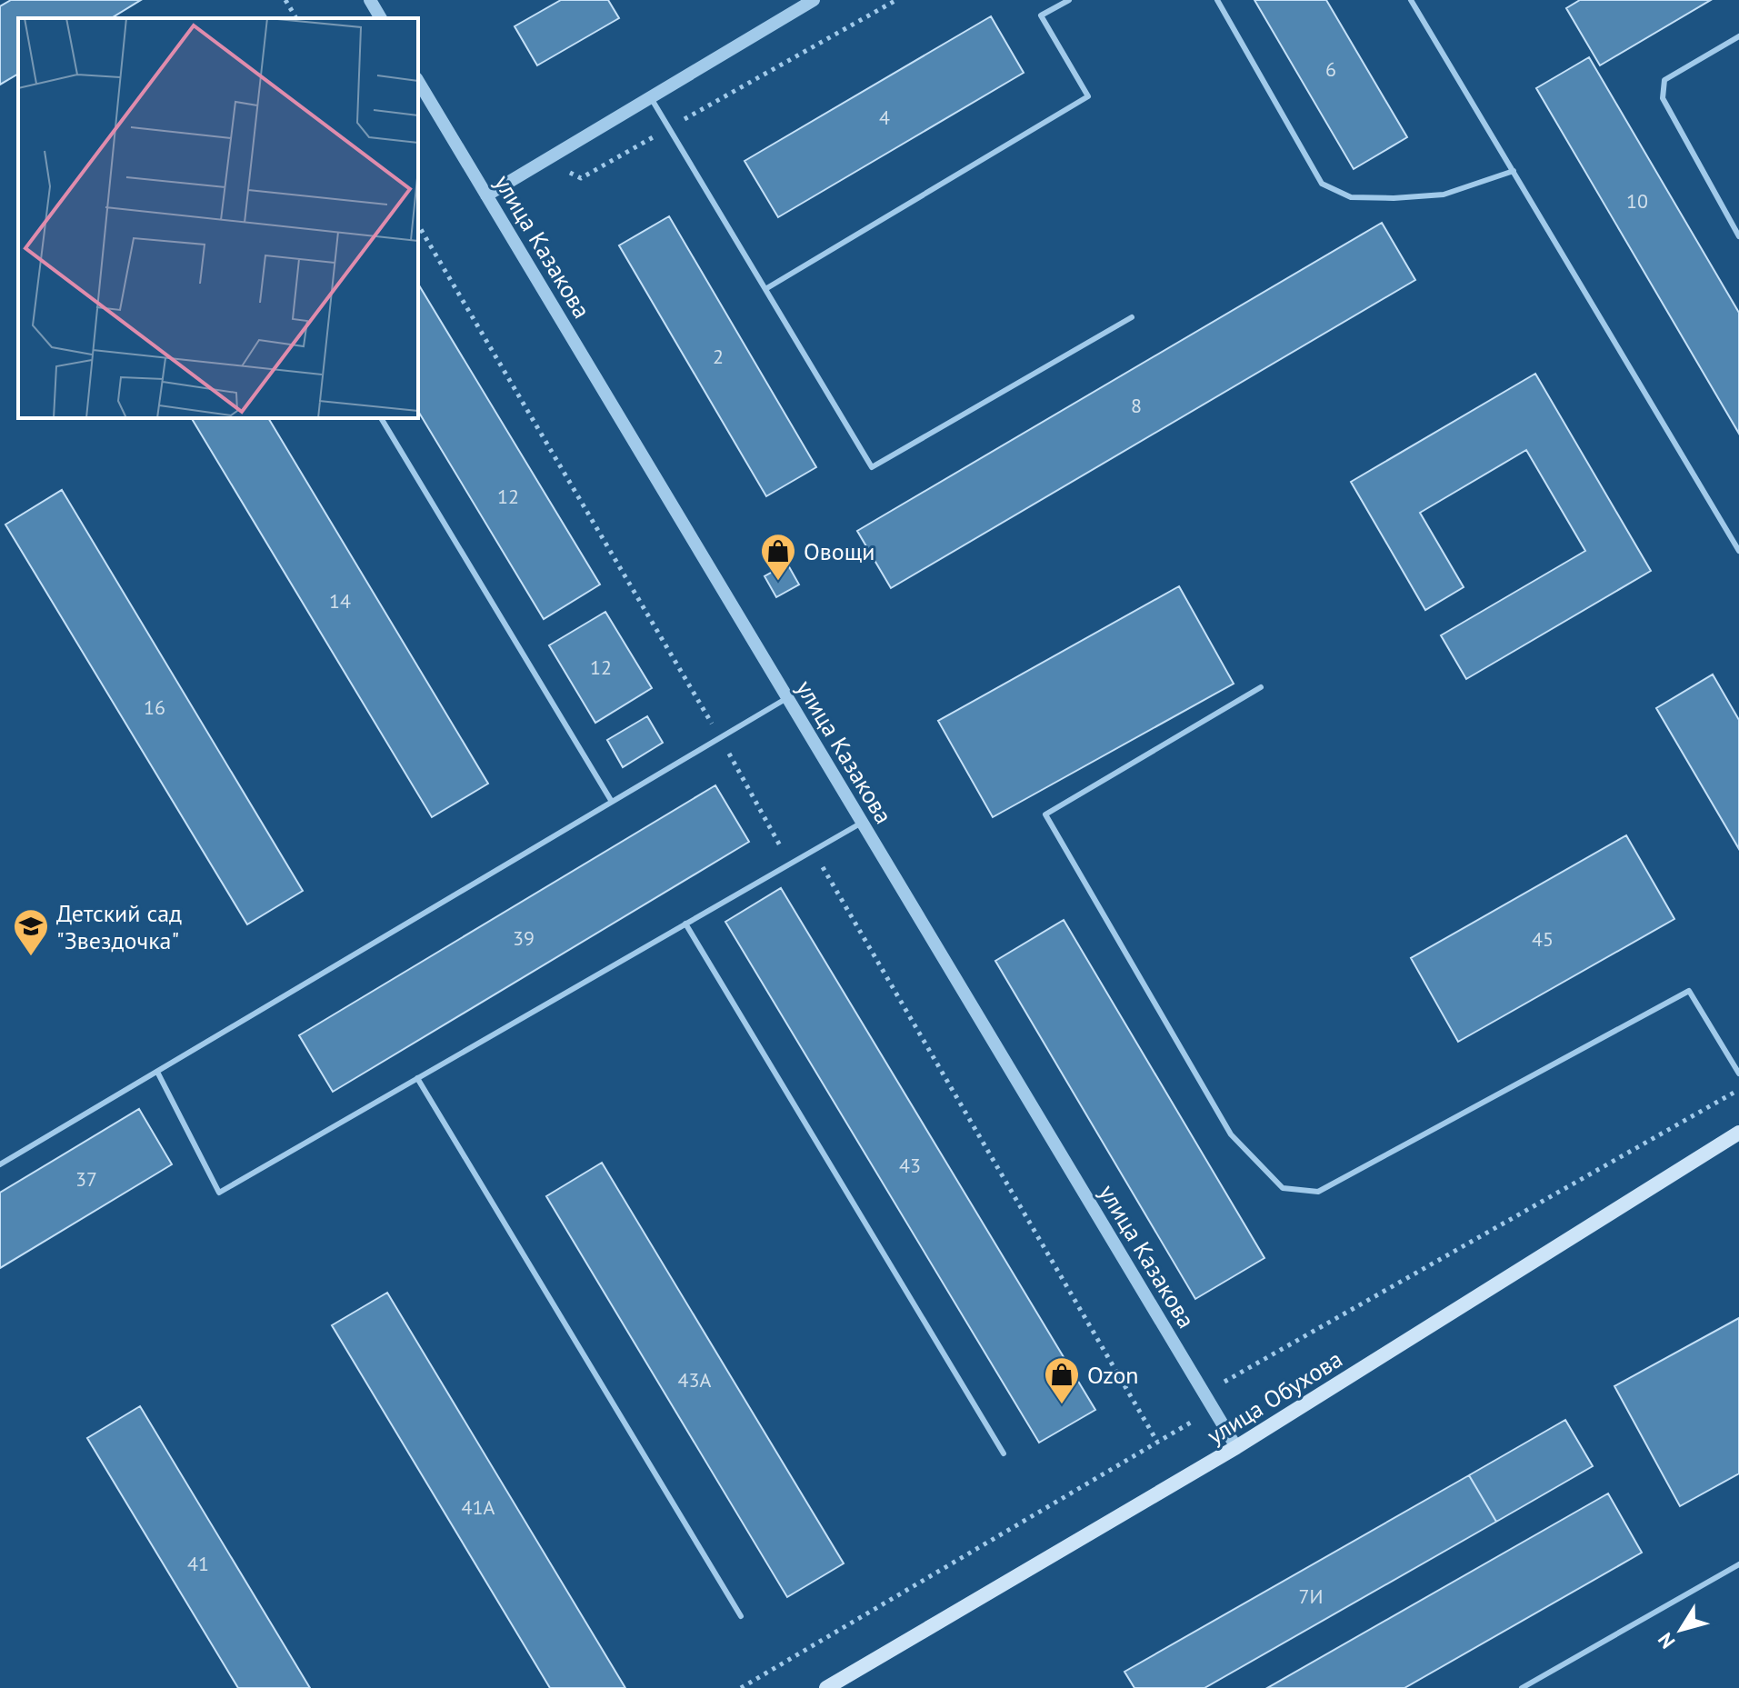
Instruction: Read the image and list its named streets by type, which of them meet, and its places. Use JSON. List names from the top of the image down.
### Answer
{
  "streets": {
    "main road": ["улица Обухова"],
    "street": ["улица Казакова"]
  },
  "crossings": [
    ["улица Казакова", "улица Обухова"]
  ],
  "places": {
    "shop": ["Овощи", "Ozon"],
    "school or university": ["Детский сад \"Звездочка\""]
  },
  "house_numbers": [
    "6",
    "4",
    "10",
    "2",
    "8",
    "12",
    "14",
    "12",
    "16",
    "39",
    "45",
    "43",
    "37",
    "43А",
    "41А",
    "41",
    "7И"
  ],
  "north": "bottom left"
}
